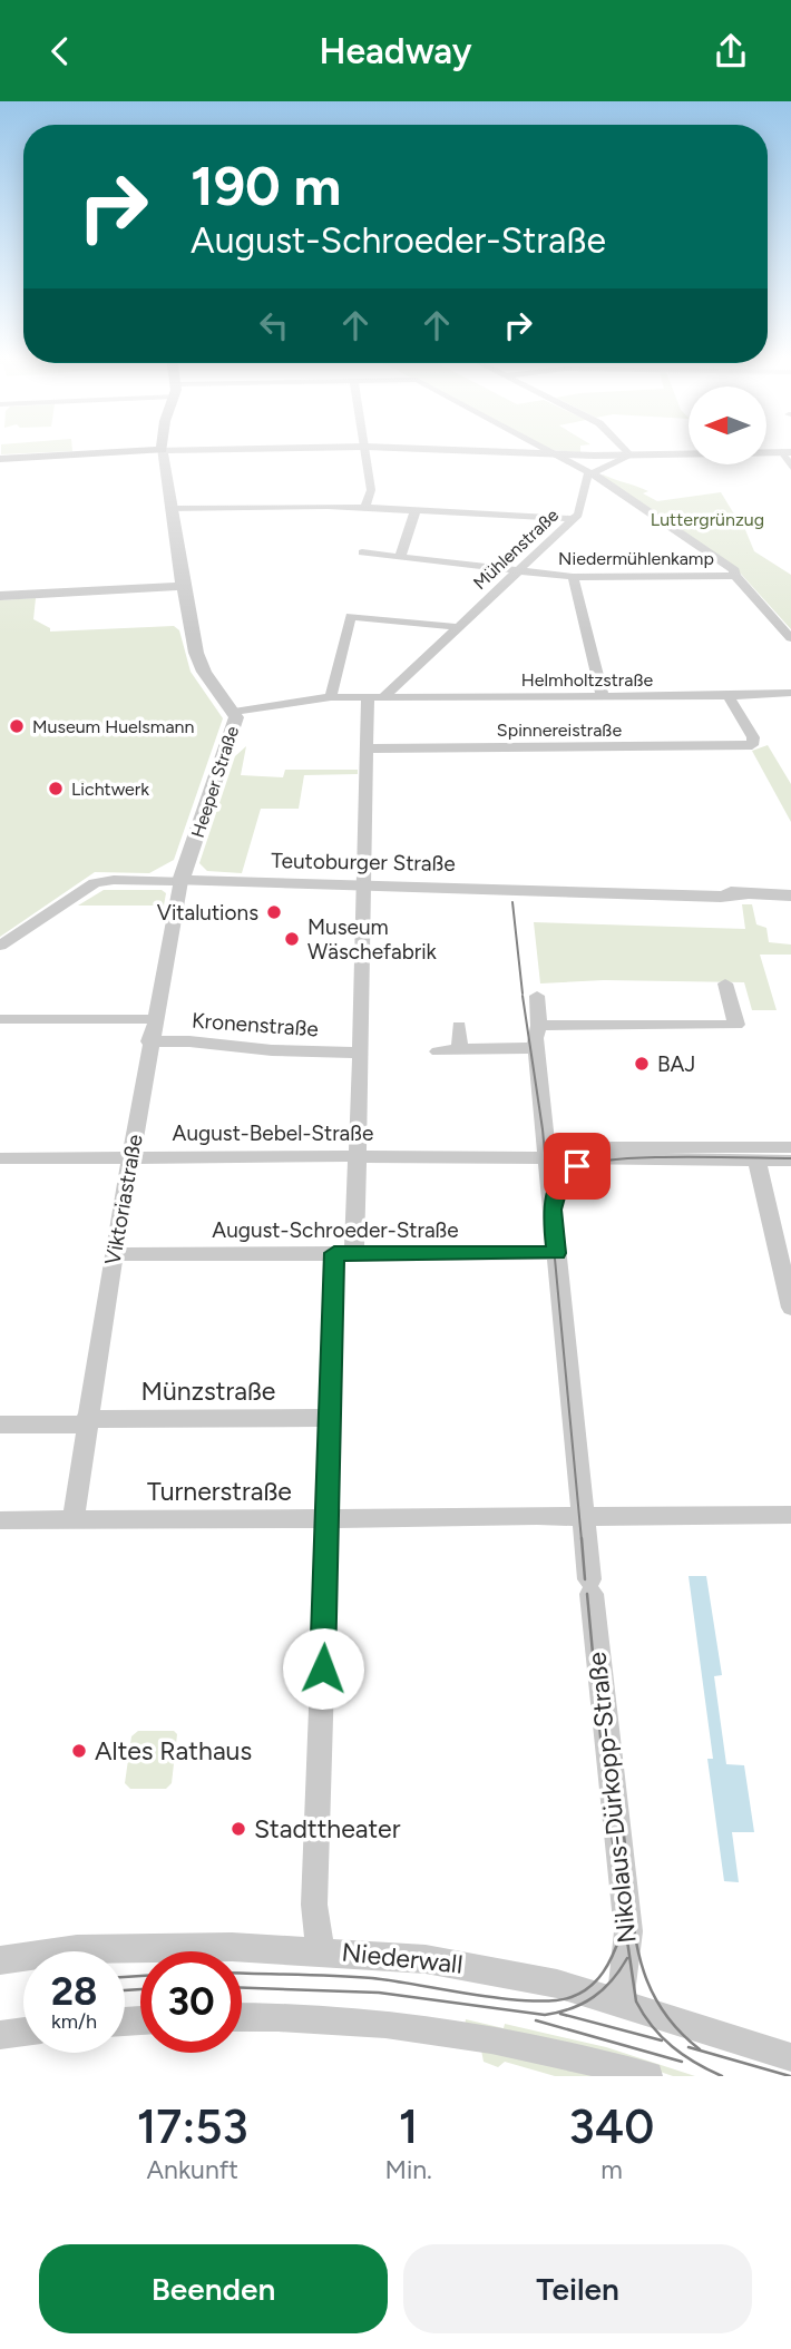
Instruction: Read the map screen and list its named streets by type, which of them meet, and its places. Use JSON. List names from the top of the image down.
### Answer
{
  "streets": {
    "street": [
      "Mühlenstraße",
      "Niedermühlenkamp",
      "Helmholtzstraße",
      "Spinnereistraße",
      "Heeper Straße",
      "Teutoburger Straße",
      "Kronenstraße",
      "August-Bebel-Straße",
      "Viktoriastraße",
      "August-Schroeder-Straße",
      "Münzstraße",
      "Turnerstraße",
      "Nikolaus-Dürkopp-Straße",
      "Niederwall"
    ]
  },
  "crossings": [
    ["Mühlenstraße", "Niedermühlenkamp"],
    ["Mühlenstraße", "Helmholtzstraße"],
    ["Helmholtzstraße", "Spinnereistraße"],
    ["Heeper Straße", "Teutoburger Straße"],
    ["Heeper Straße", "Viktoriastraße"],
    ["Teutoburger Straße", "Viktoriastraße"],
    ["Kronenstraße", "Viktoriastraße"],
    ["August-Bebel-Straße", "Viktoriastraße"],
    ["August-Bebel-Straße", "Nikolaus-Dürkopp-Straße"],
    ["Viktoriastraße", "August-Schroeder-Straße"],
    ["Viktoriastraße", "Münzstraße"],
    ["Viktoriastraße", "Turnerstraße"],
    ["August-Schroeder-Straße", "Nikolaus-Dürkopp-Straße"],
    ["Turnerstraße", "Nikolaus-Dürkopp-Straße"],
    ["Nikolaus-Dürkopp-Straße", "Niederwall"]
  ],
  "parks": ["Luttergrünzug"],
  "places": [
    "Museum Huelsmann",
    "Lichtwerk",
    "Vitalutions",
    "Museum Wäschefabrik",
    "BAJ",
    "Altes Rathaus",
    "Stadttheater"
  ],
  "north": "left",
  "page": {
    "header": "Headway",
    "turn": ["190 m", "August-Schroeder-Straße"],
    "speed": "28 km/h",
    "limit": "30",
    "eta": [
      "17:53",
      "Ankunft",
      "1",
      "Min.",
      "340",
      "m"
    ],
    "buttons": ["Beenden", "Teilen"]
  }
}
